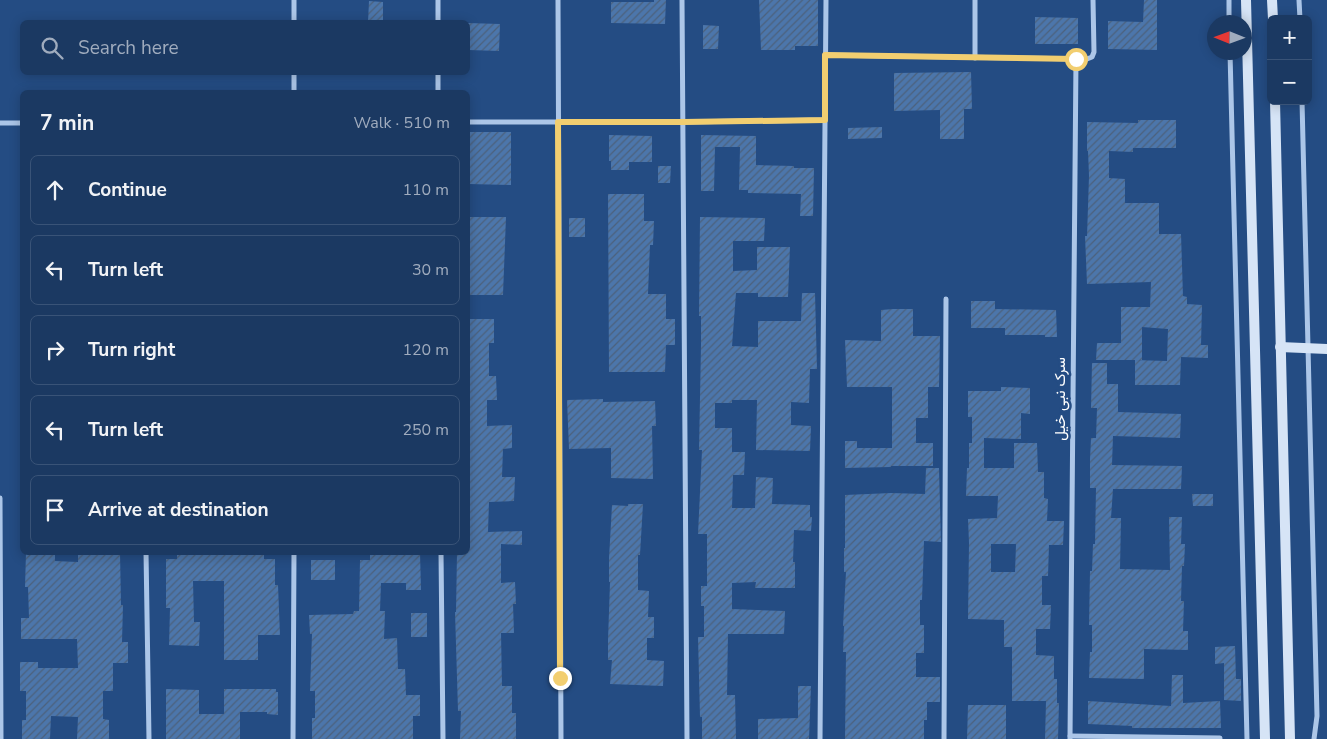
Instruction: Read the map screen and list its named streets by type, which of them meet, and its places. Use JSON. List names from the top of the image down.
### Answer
{
  "streets": {
    "street": ["سرک نبی خیل"]
  },
  "north": "left",
  "page": {
    "map_buttons": ["+", "−"],
    "search": "Search here",
    "heading": ["7 min", "Walk · 510 m"],
    "list": [
      ["Continue", "110 m"],
      ["Turn left", "30 m"],
      ["Turn right", "120 m"],
      ["Turn left", "250 m"],
      "Arrive at destination"
    ]
  }
}
